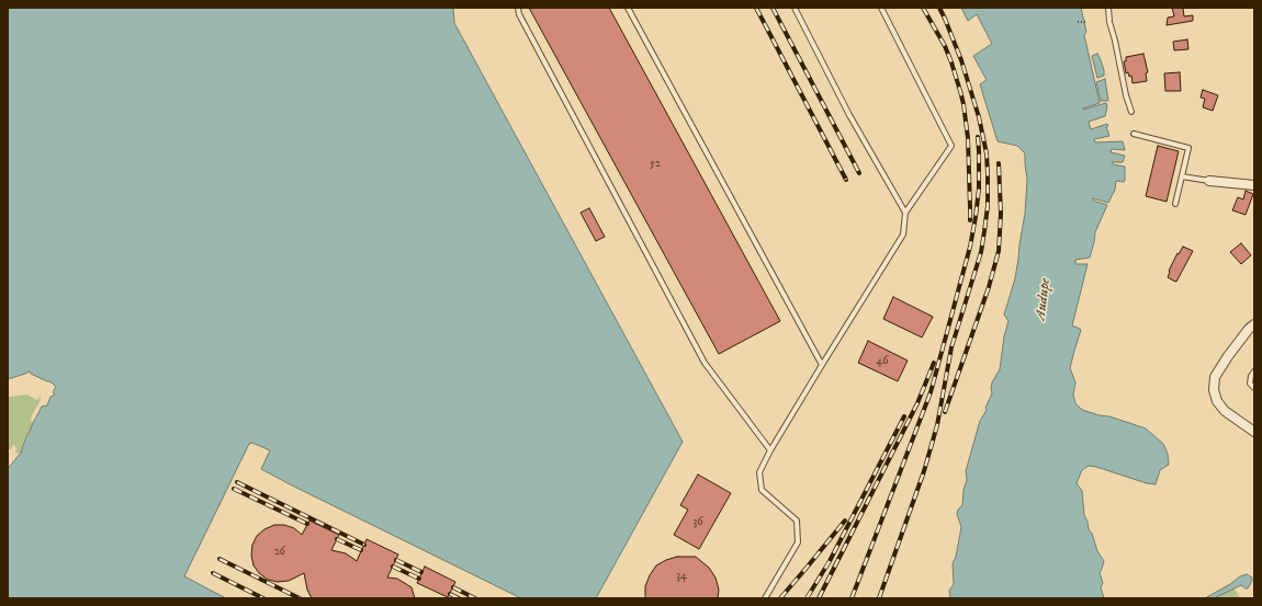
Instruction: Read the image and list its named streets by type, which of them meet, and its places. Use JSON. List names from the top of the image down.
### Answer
{
  "water": ["Audupe"],
  "house_numbers": [
    "52",
    "46",
    "36",
    "26",
    "34"
  ]
}
